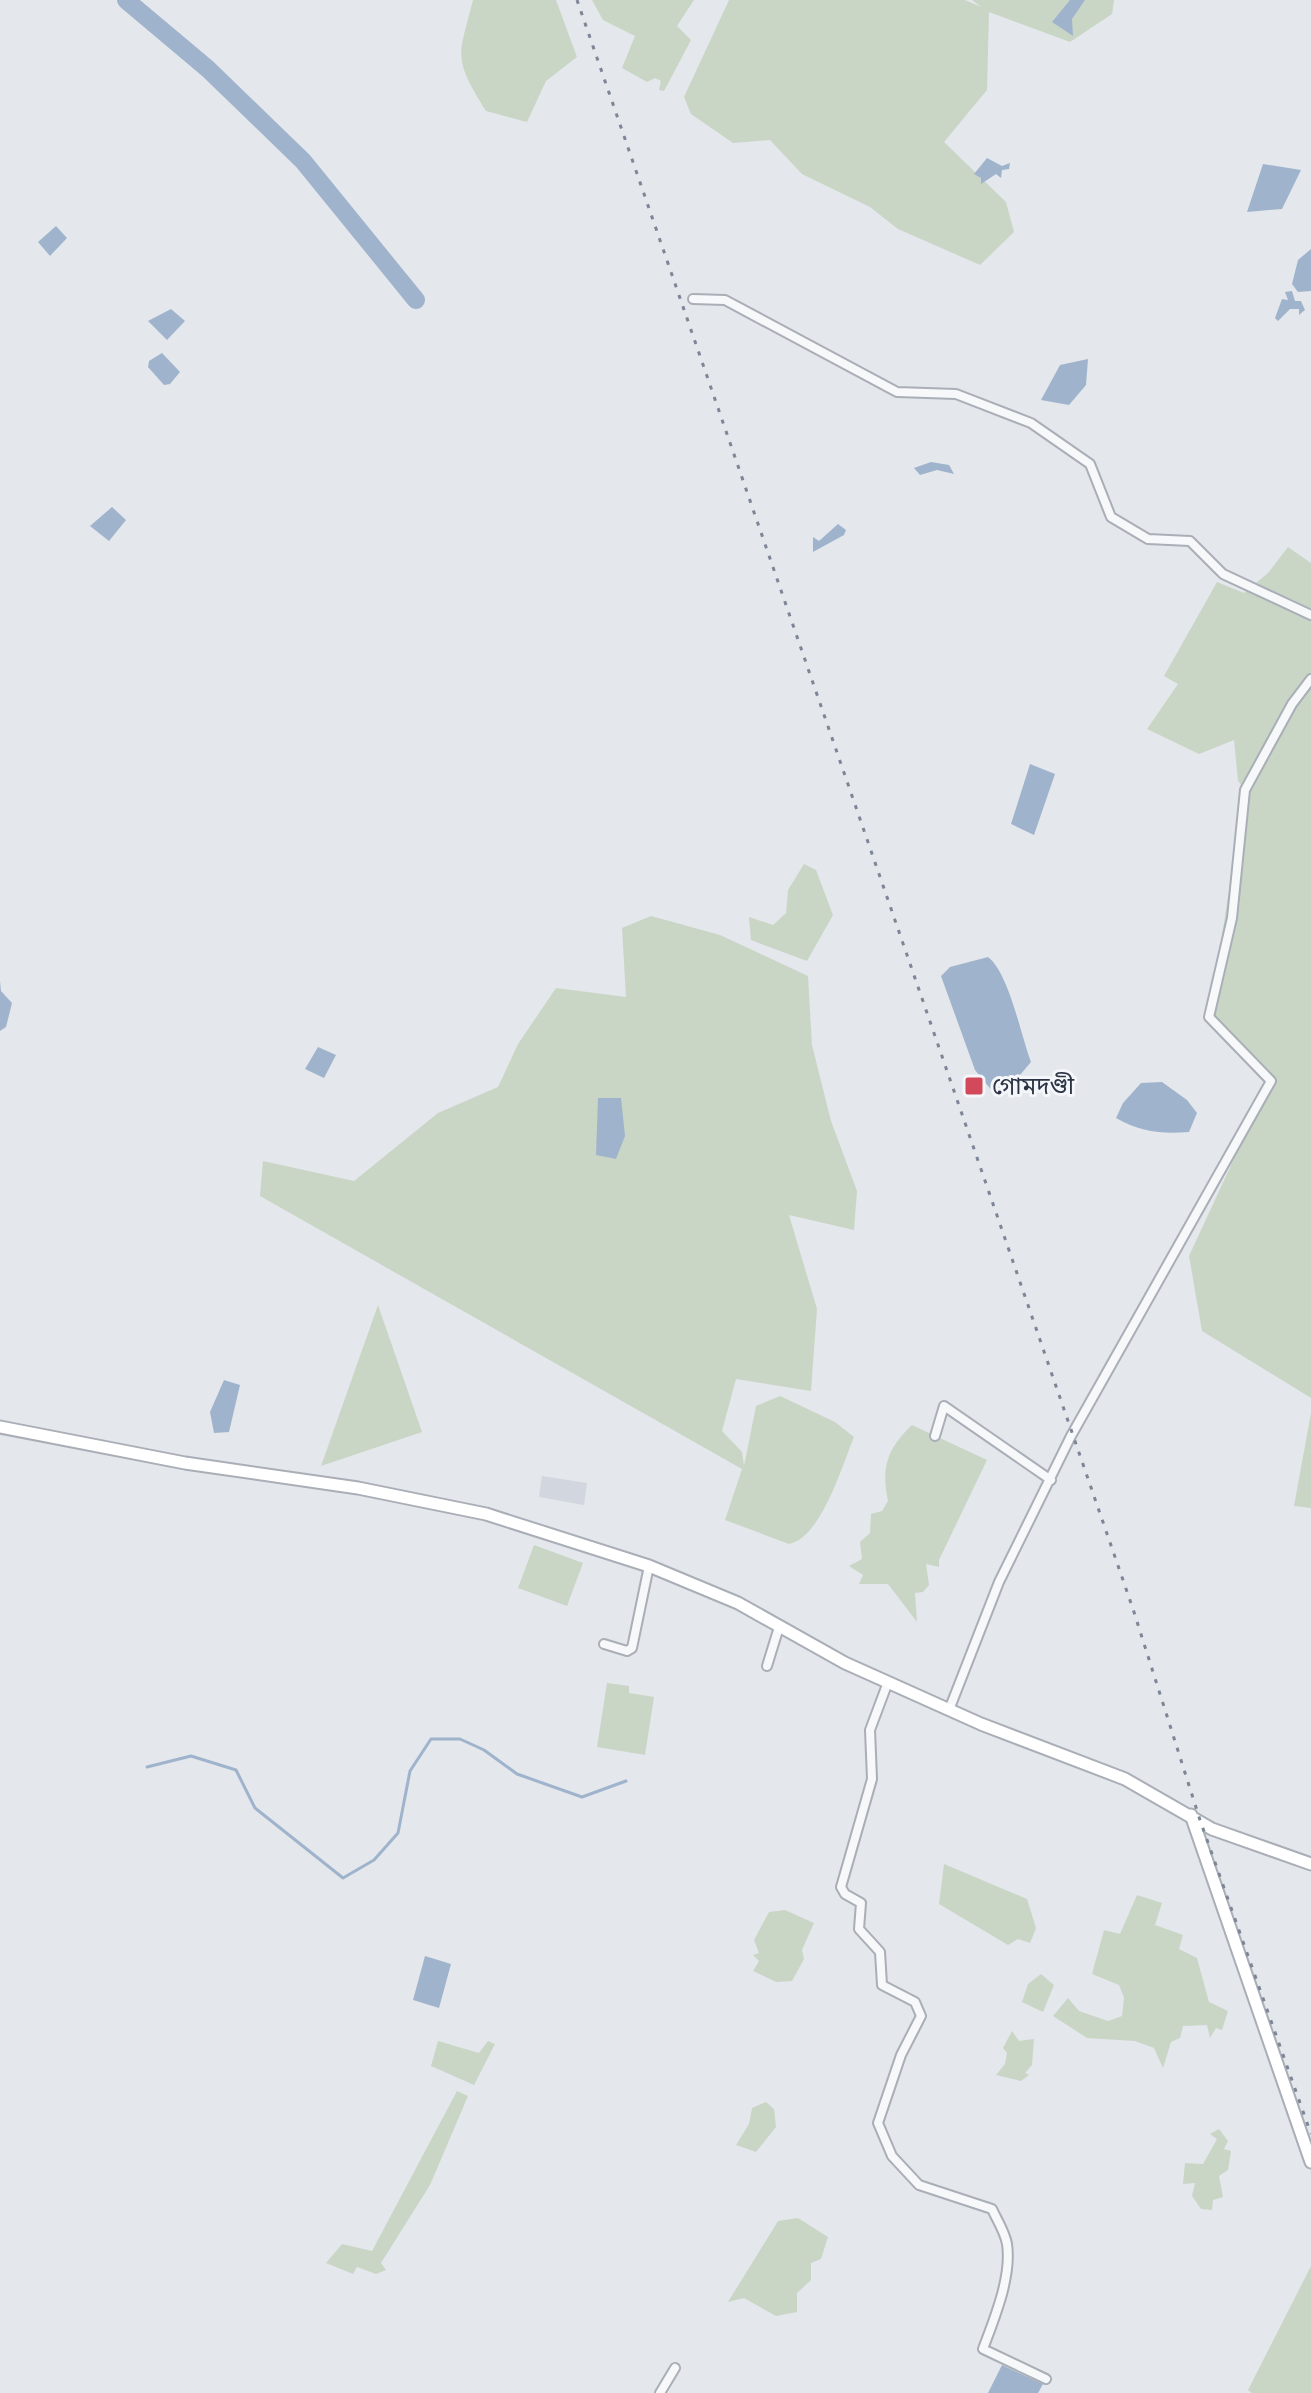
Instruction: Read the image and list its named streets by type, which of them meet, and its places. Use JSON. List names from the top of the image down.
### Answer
{
  "places": {
    "transit": ["গোমদণ্ডী"]
  }
}
